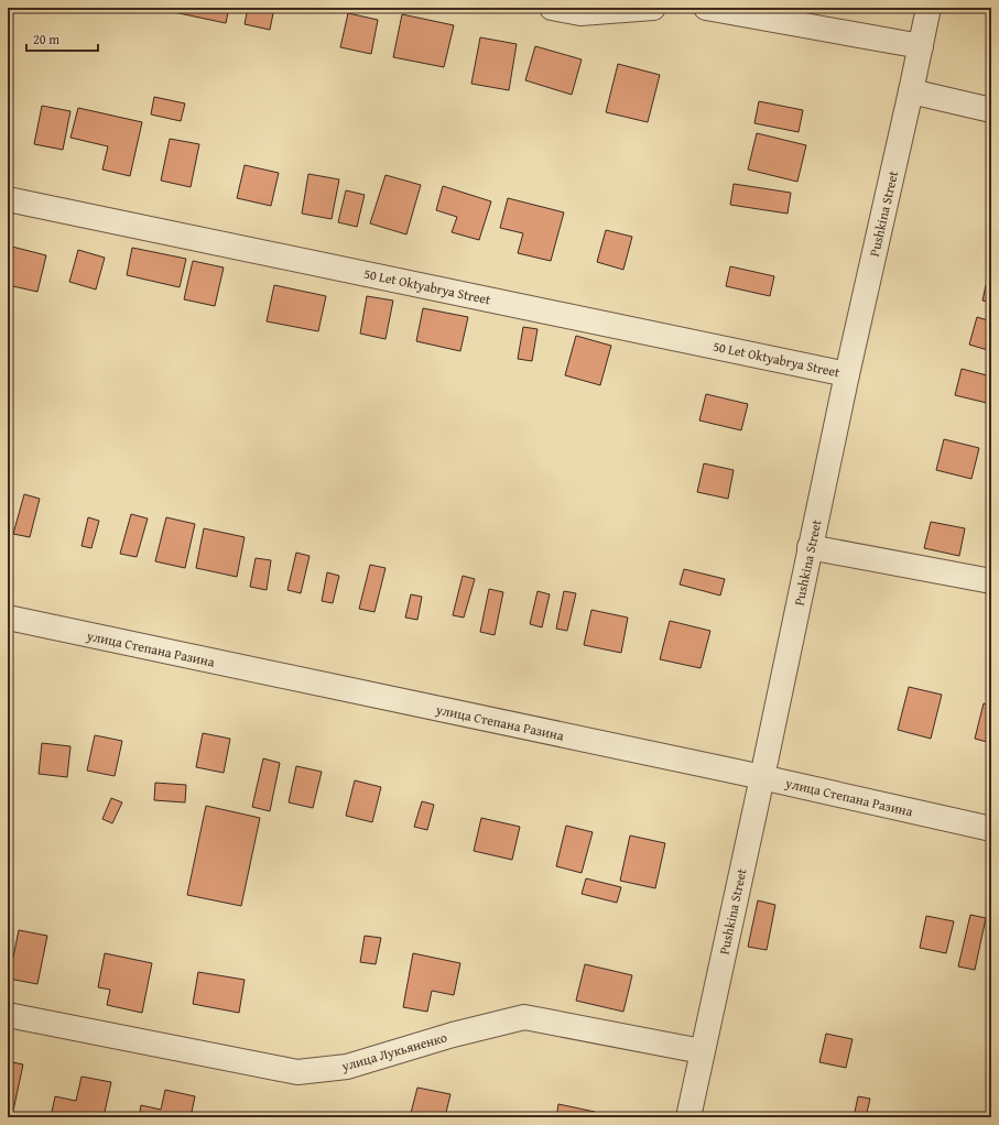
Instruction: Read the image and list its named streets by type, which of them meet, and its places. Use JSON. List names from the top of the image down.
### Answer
{
  "streets": {
    "street": [
      "Pushkina Street",
      "50 Let Oktyabrya Street",
      "улица Степана Разина",
      "улица Лукьяненко"
    ]
  },
  "crossings": [
    ["Pushkina Street", "50 Let Oktyabrya Street"],
    ["Pushkina Street", "улица Степана Разина"],
    ["Pushkina Street", "улица Лукьяненко"]
  ],
  "scale_bar": "20 m"
}
